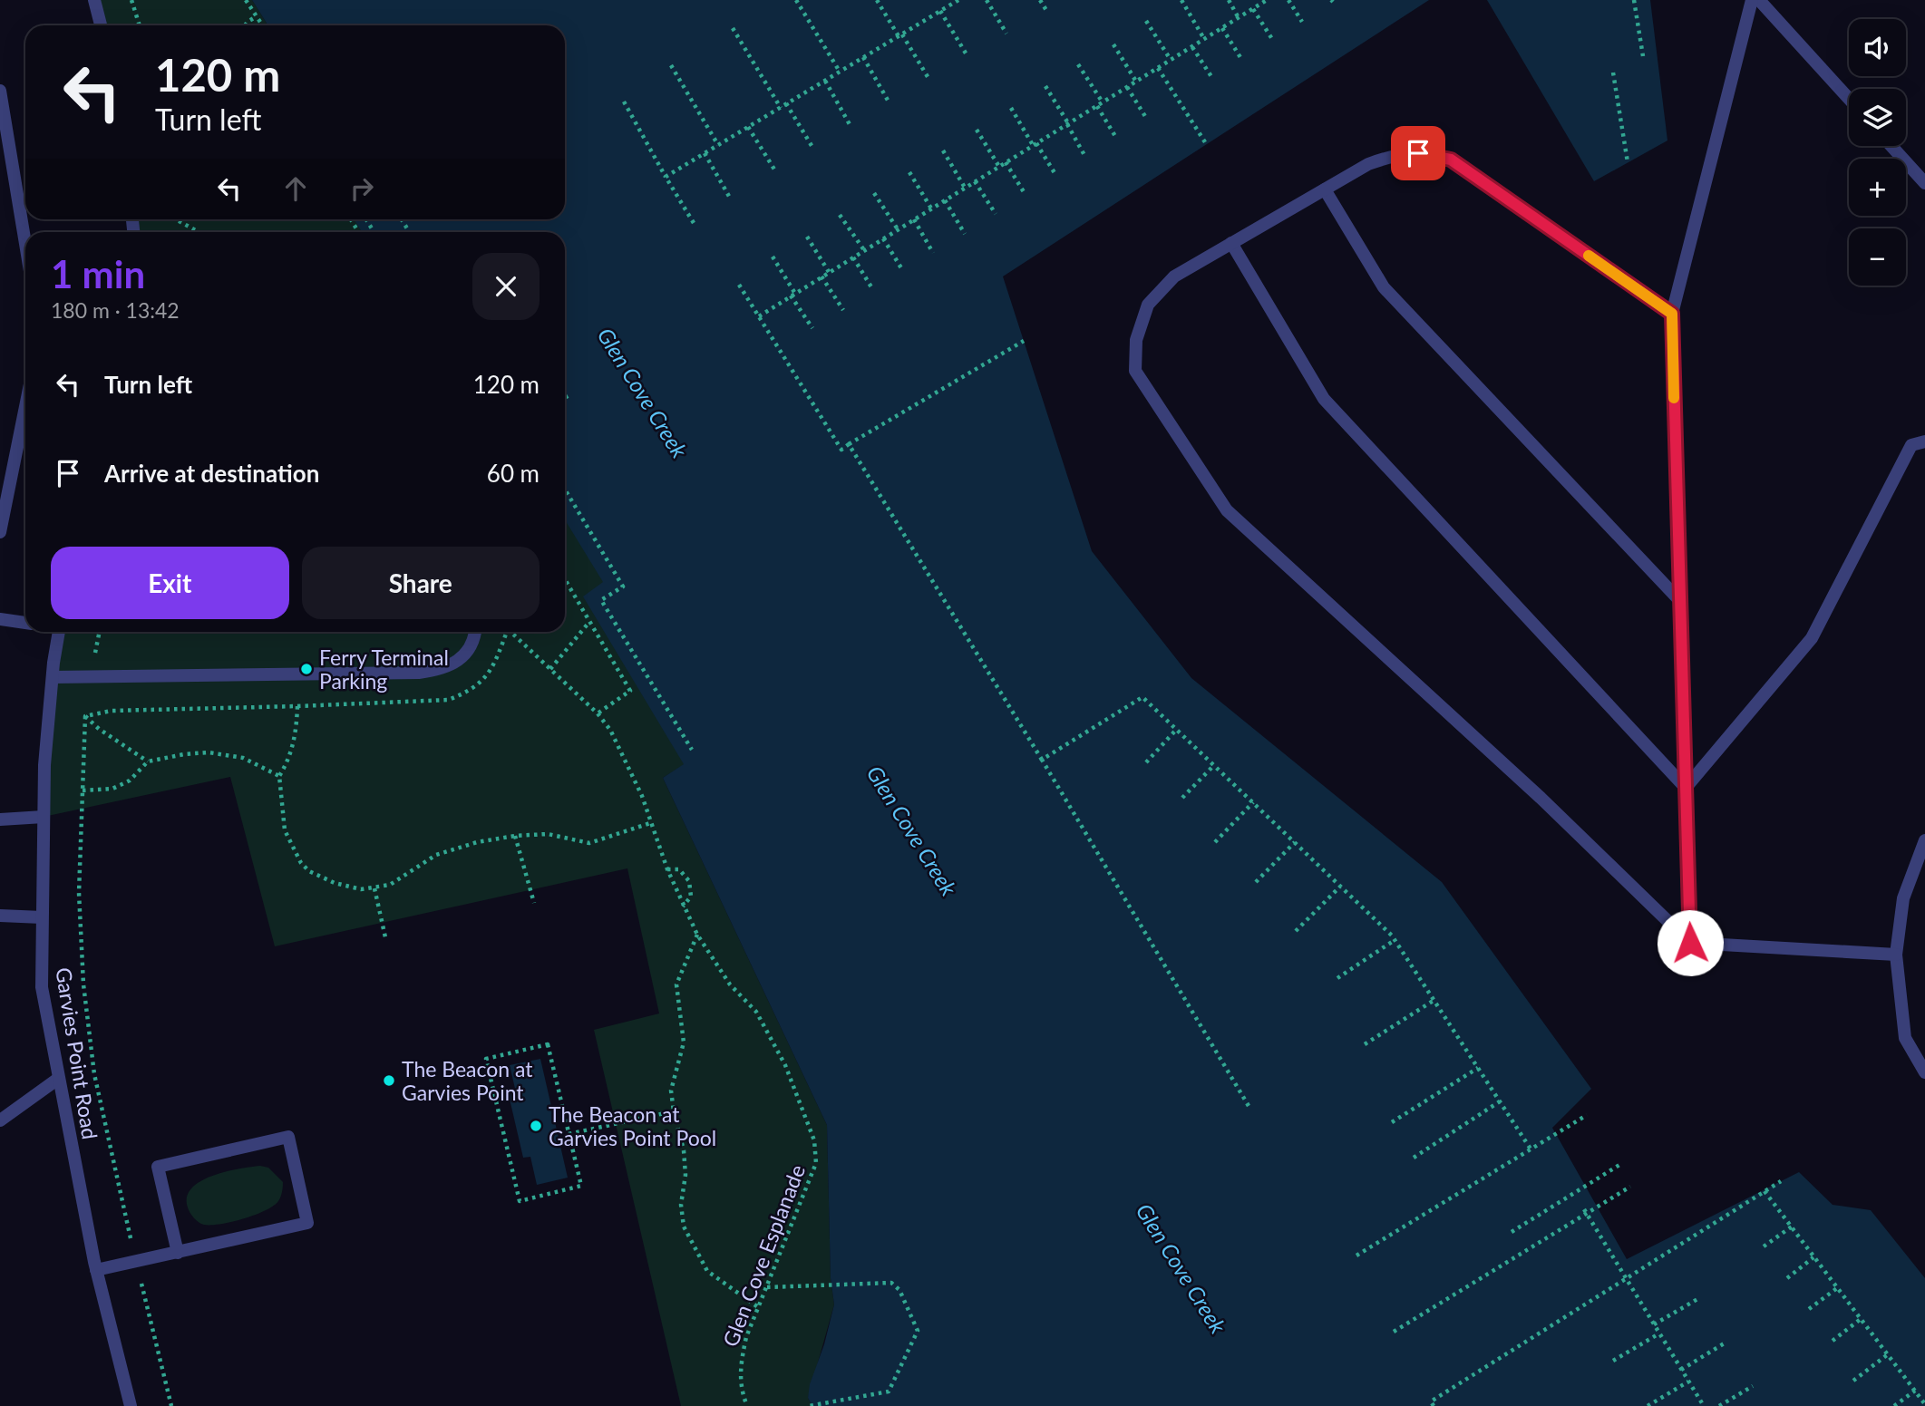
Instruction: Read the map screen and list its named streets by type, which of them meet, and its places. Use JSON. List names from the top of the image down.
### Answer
{
  "streets": {
    "street": ["Garvies Point Road"],
    "path": ["Glen Cove Esplanade"]
  },
  "water": ["Glen Cove Creek"],
  "places": ["Ferry Terminal Parking", "The Beacon at Garvies Point", "The Beacon at Garvies Point Pool"],
  "page": {
    "map_buttons": ["+", "−"],
    "turn": ["120 m", "Turn left"],
    "heading": ["1 min", "180 m · 13:42"],
    "list": [
      {
        "name": "Turn left",
        "value": "120 m"
      },
      {
        "name": "Arrive at destination",
        "value": "60 m"
      }
    ],
    "buttons": ["Exit", "Share"]
  }
}
